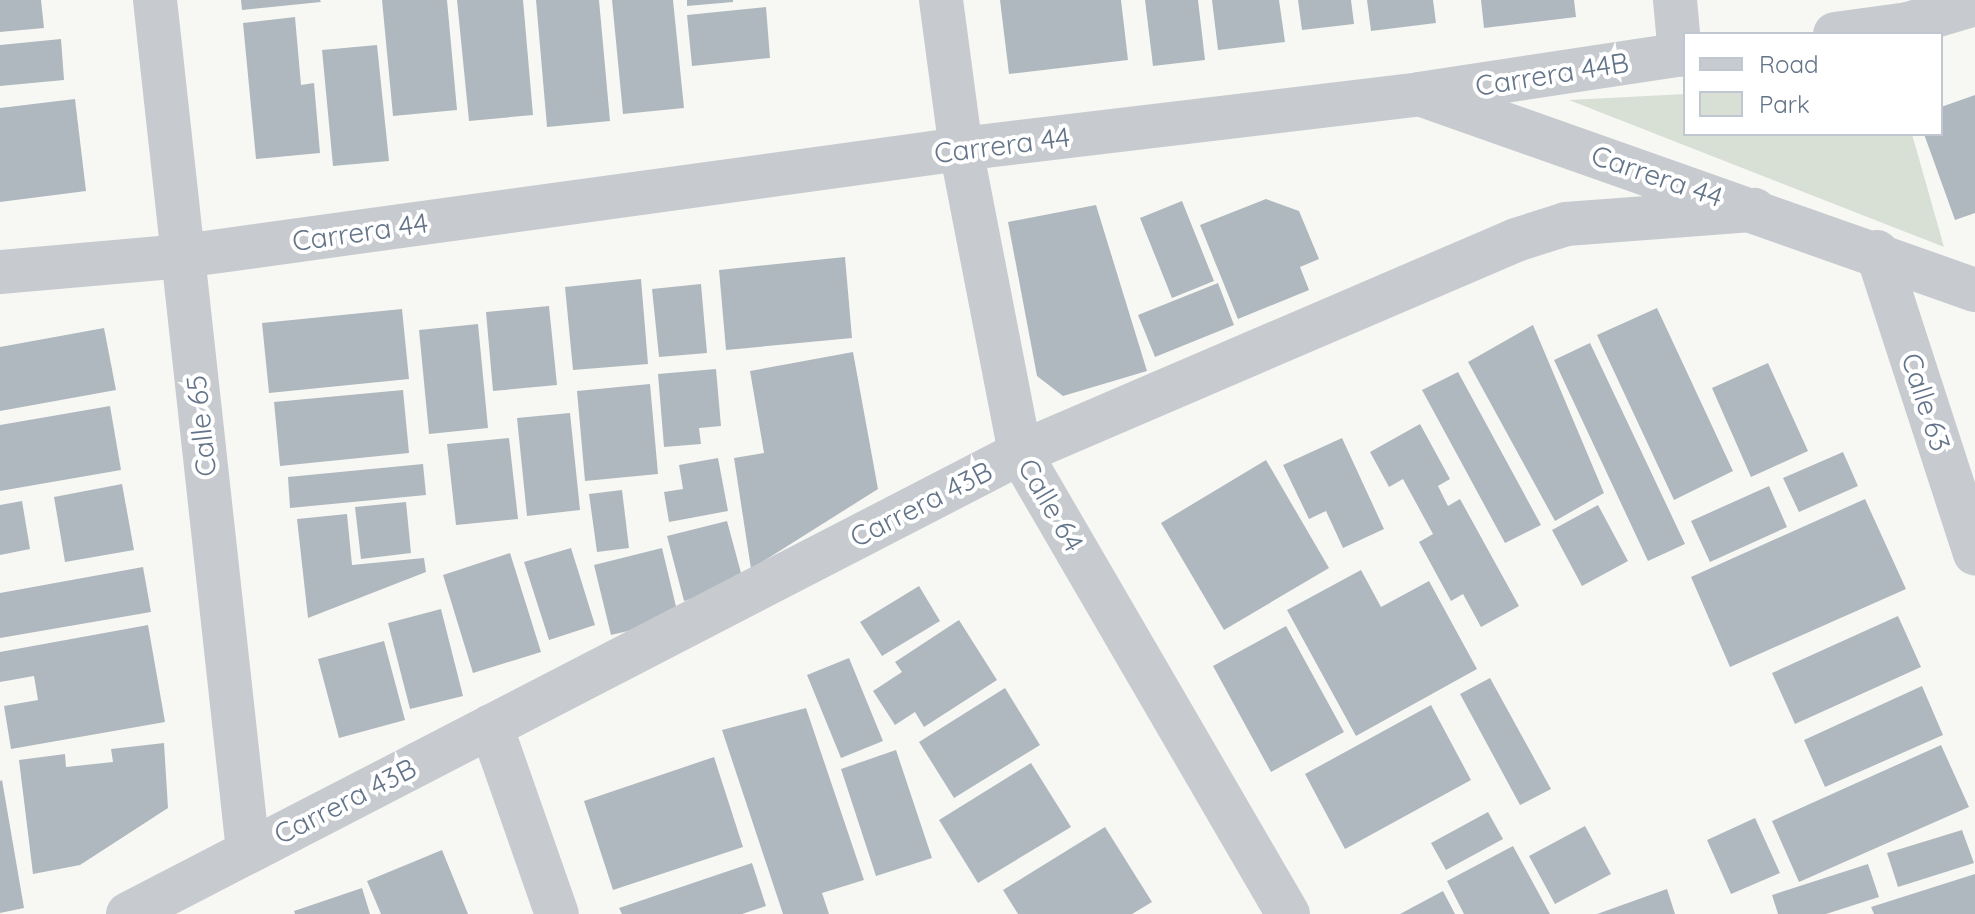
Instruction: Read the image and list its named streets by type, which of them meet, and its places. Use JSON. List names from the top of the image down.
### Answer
{
  "streets": {
    "street": [
      "Carrera 44B",
      "Carrera 44",
      "Calle 63",
      "Calle 65",
      "Carrera 43B",
      "Calle 64"
    ]
  },
  "crossings": [
    ["Carrera 44B", "Carrera 44"],
    ["Carrera 44", "Calle 63"],
    ["Carrera 44", "Calle 65"],
    ["Carrera 44", "Carrera 43B"],
    ["Carrera 44", "Calle 64"],
    ["Calle 65", "Carrera 43B"],
    ["Carrera 43B", "Calle 64"]
  ],
  "legend": ["Road", "Park"]
}
